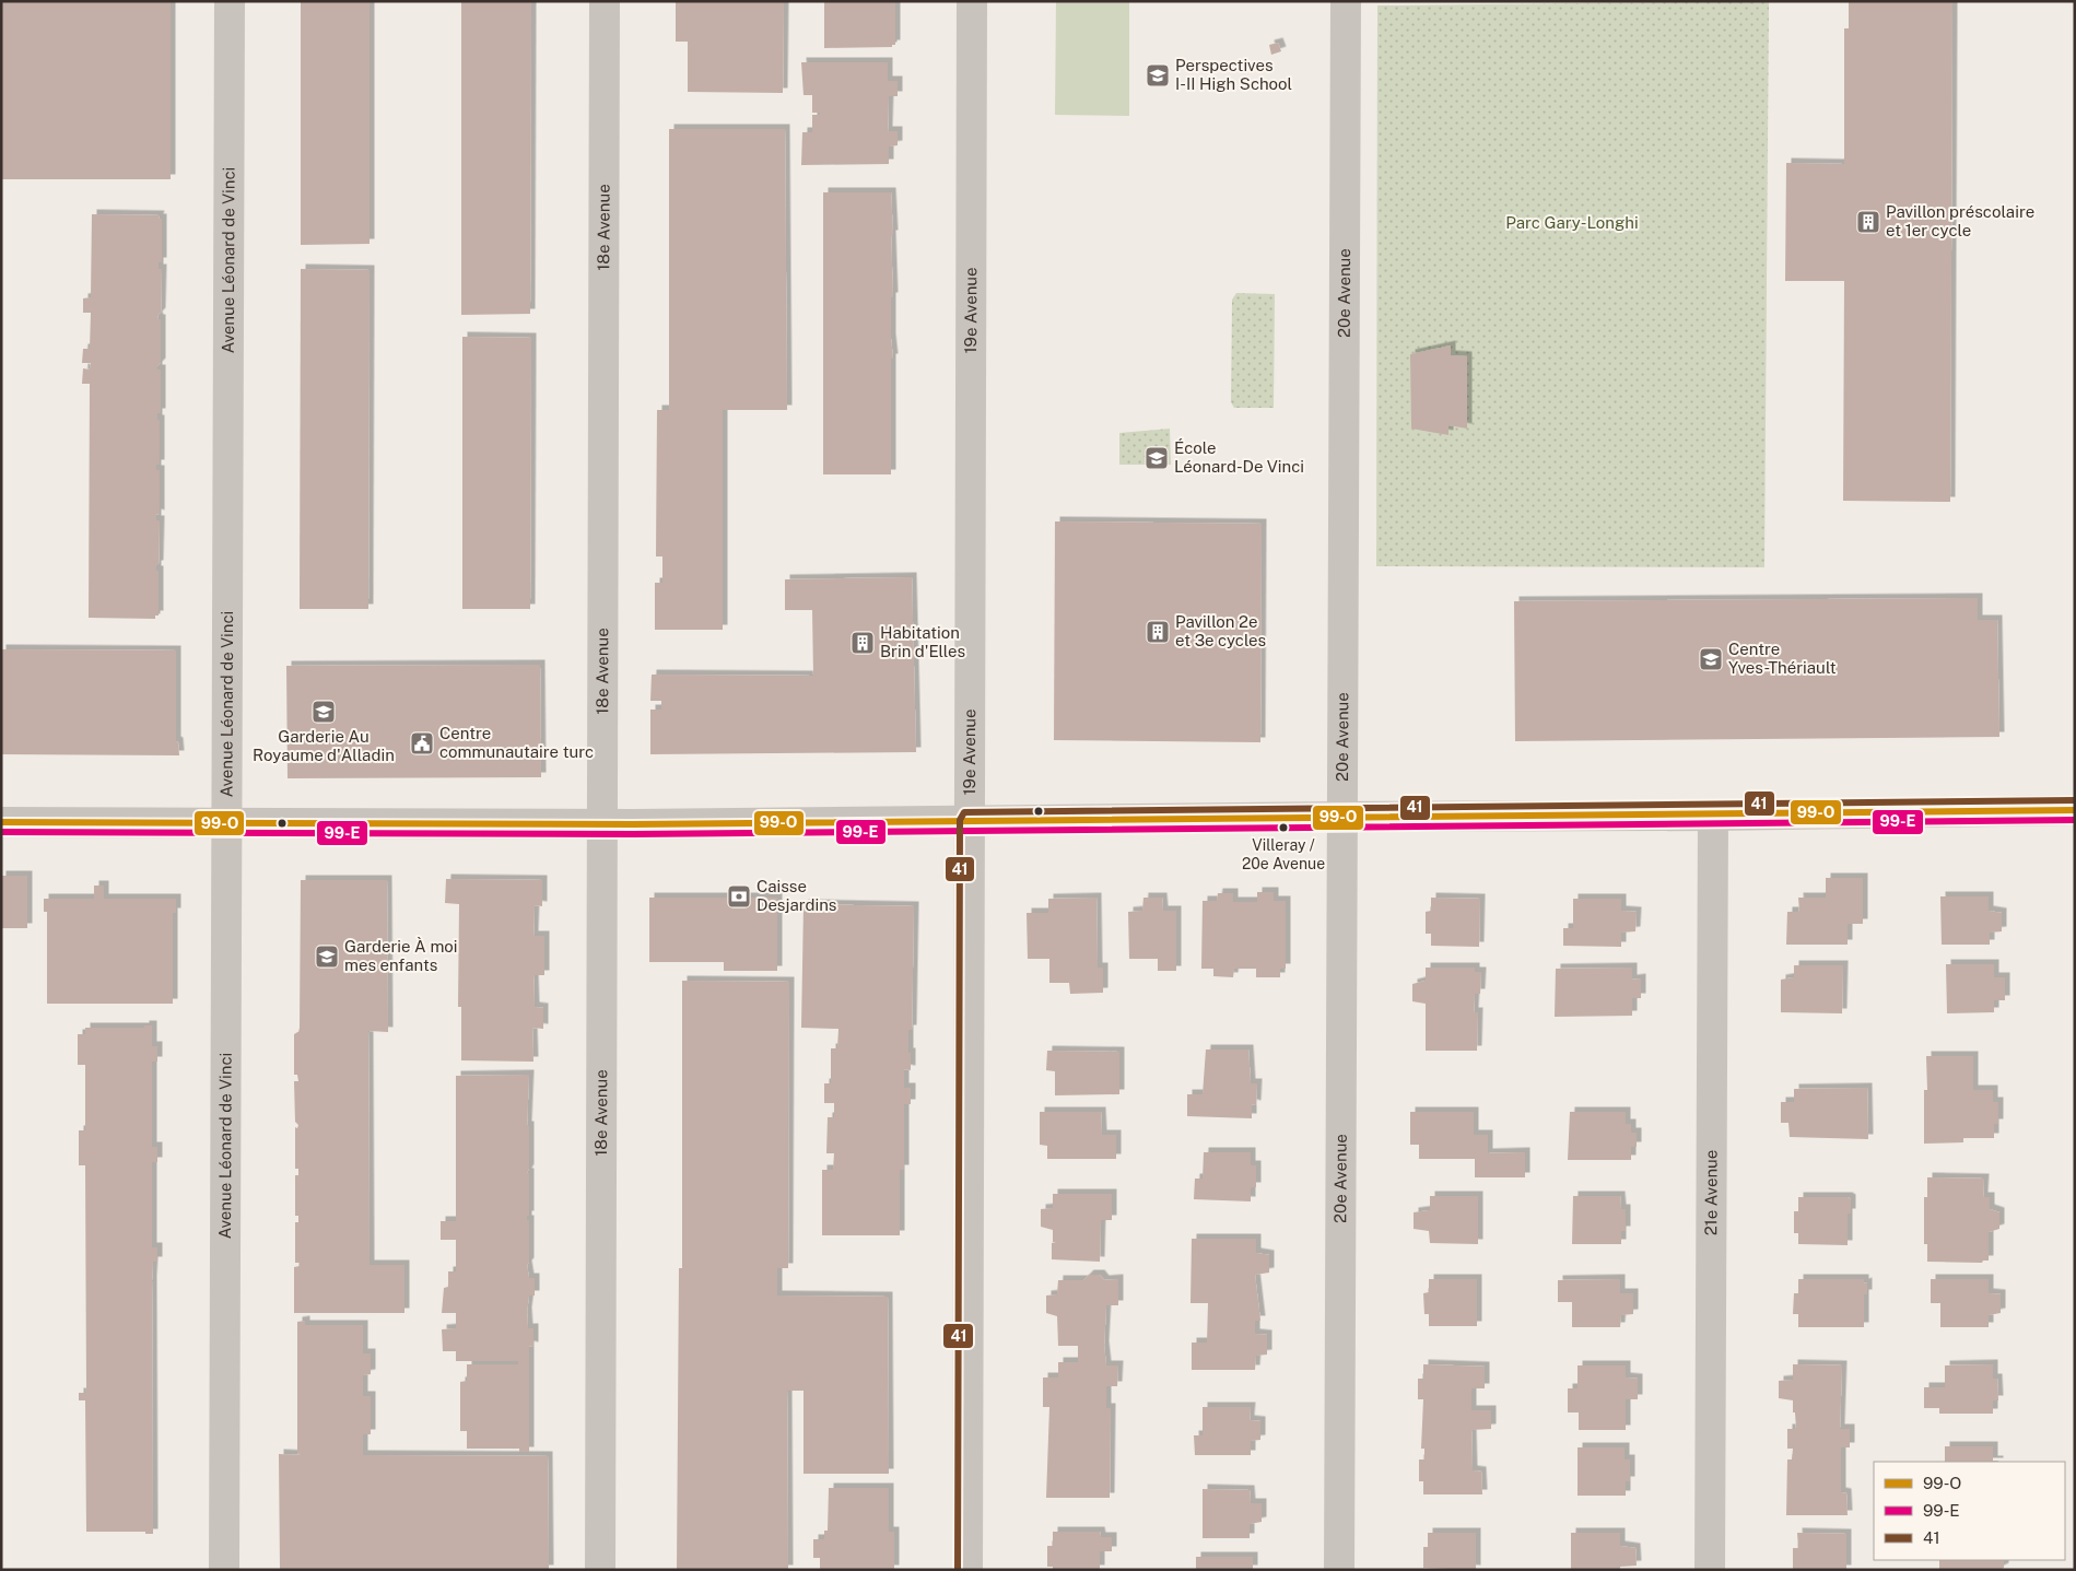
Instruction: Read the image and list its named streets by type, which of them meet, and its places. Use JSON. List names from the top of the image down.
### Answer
{
  "streets": {
    "street": [
      "18e Avenue",
      "Avenue Léonard de Vinci",
      "20e Avenue",
      "19e Avenue",
      "21e Avenue"
    ]
  },
  "parks": ["Parc Gary-Longhi"],
  "places": {
    "school or university": [
      "Perspectives I-II High School",
      "École Léonard-De Vinci",
      "Centre Yves-Thériault",
      "Garderie Au Royaume d'Alladin",
      "Garderie À moi mes enfants"
    ],
    "building": ["Pavillon préscolaire et 1er cycle", "Pavillon 2e et 3e cycles", "Habitation Brin d'Elles"],
    "public building": ["Centre communautaire turc"],
    "other": ["Villeray / 20e Avenue"],
    "bank": ["Caisse Desjardins"]
  },
  "lines": ["transit line 41", "transit line 99-O", "transit line 99-E"],
  "legend": ["99-O", "99-E", "41"]
}
